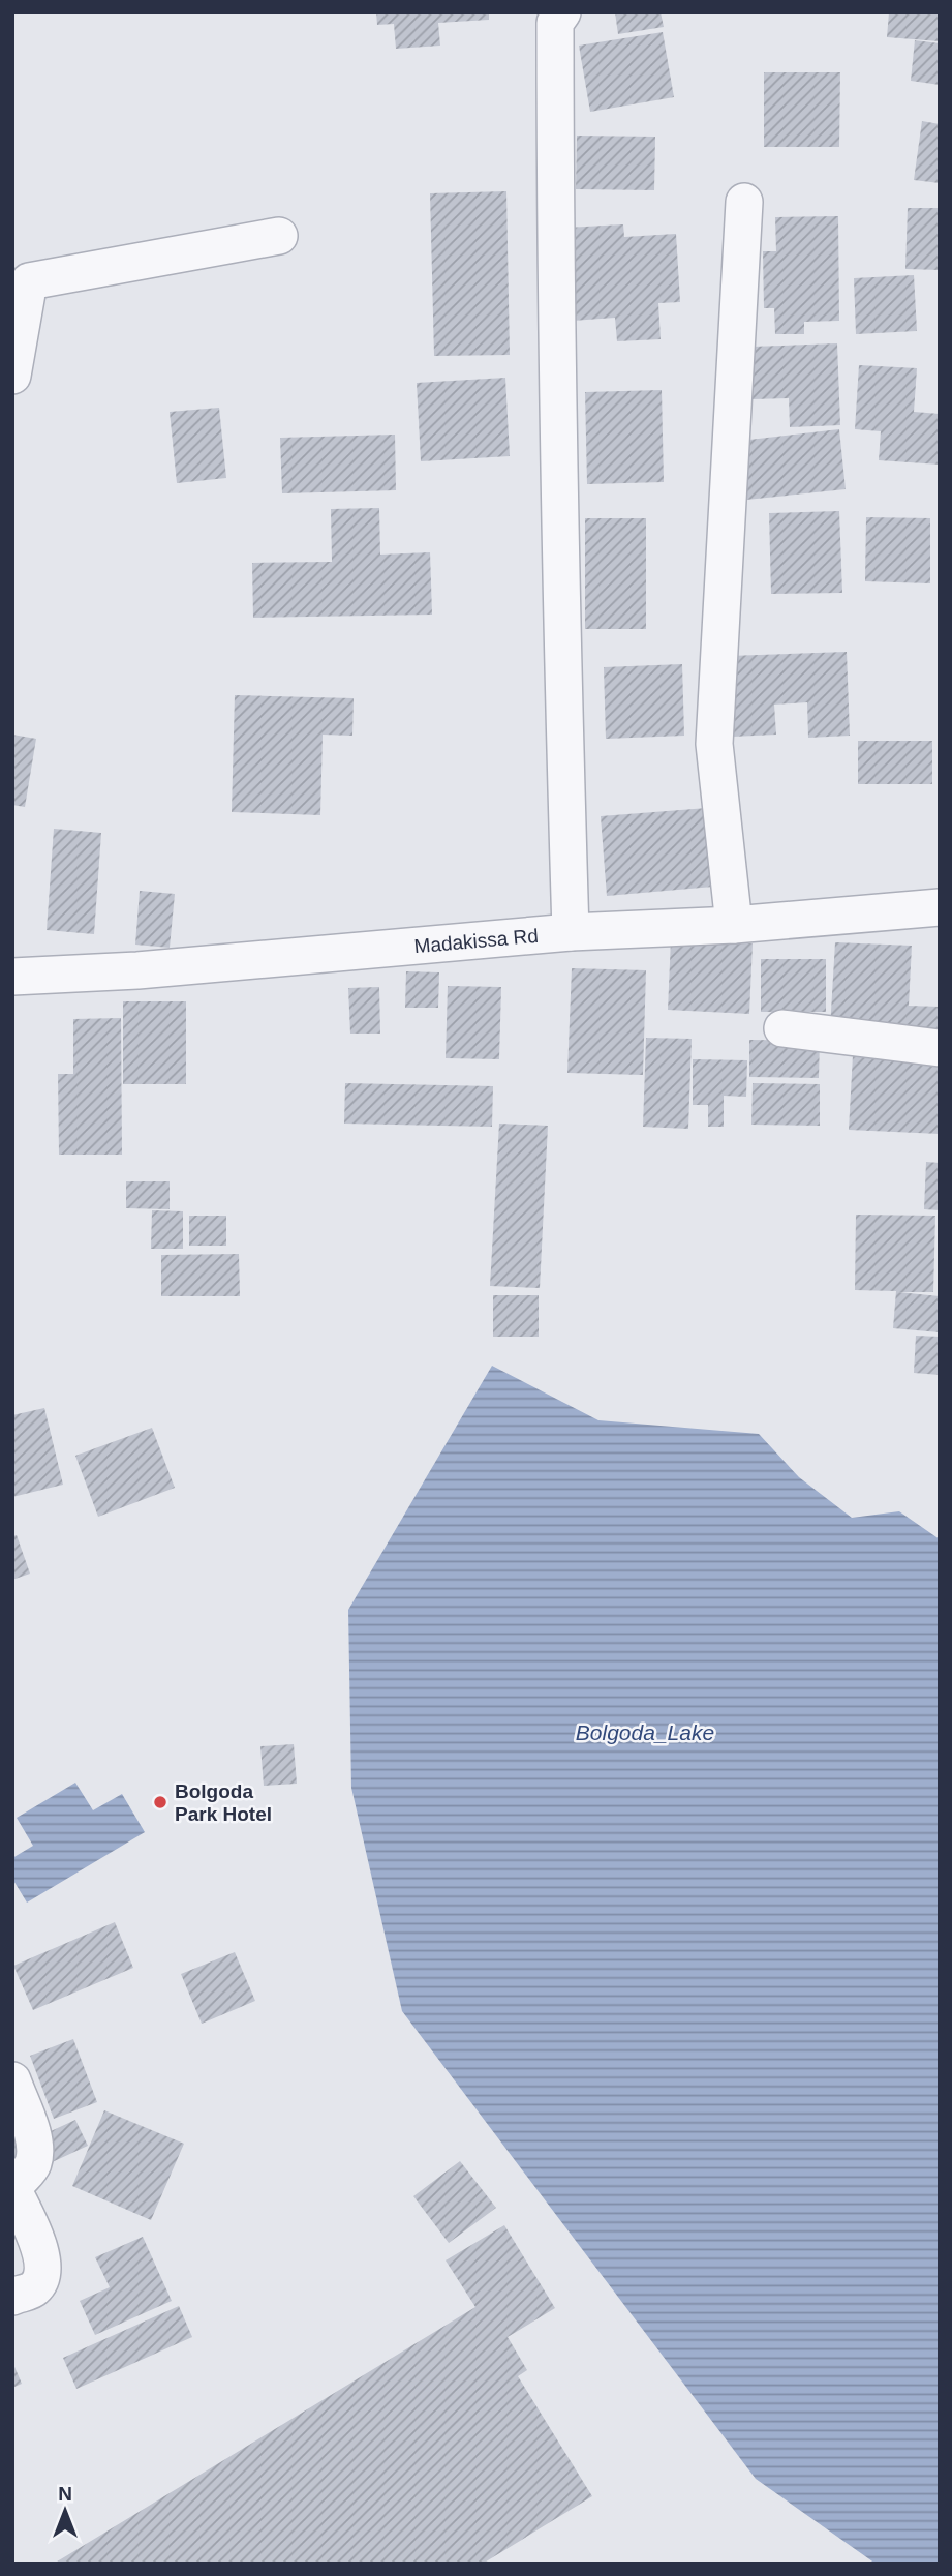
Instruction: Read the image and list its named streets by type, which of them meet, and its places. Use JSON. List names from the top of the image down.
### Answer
{
  "streets": {
    "street": ["Madakissa Rd"]
  },
  "water": ["Bolgoda_Lake"],
  "places": ["Bolgoda Park Hotel"],
  "north": "top"
}
